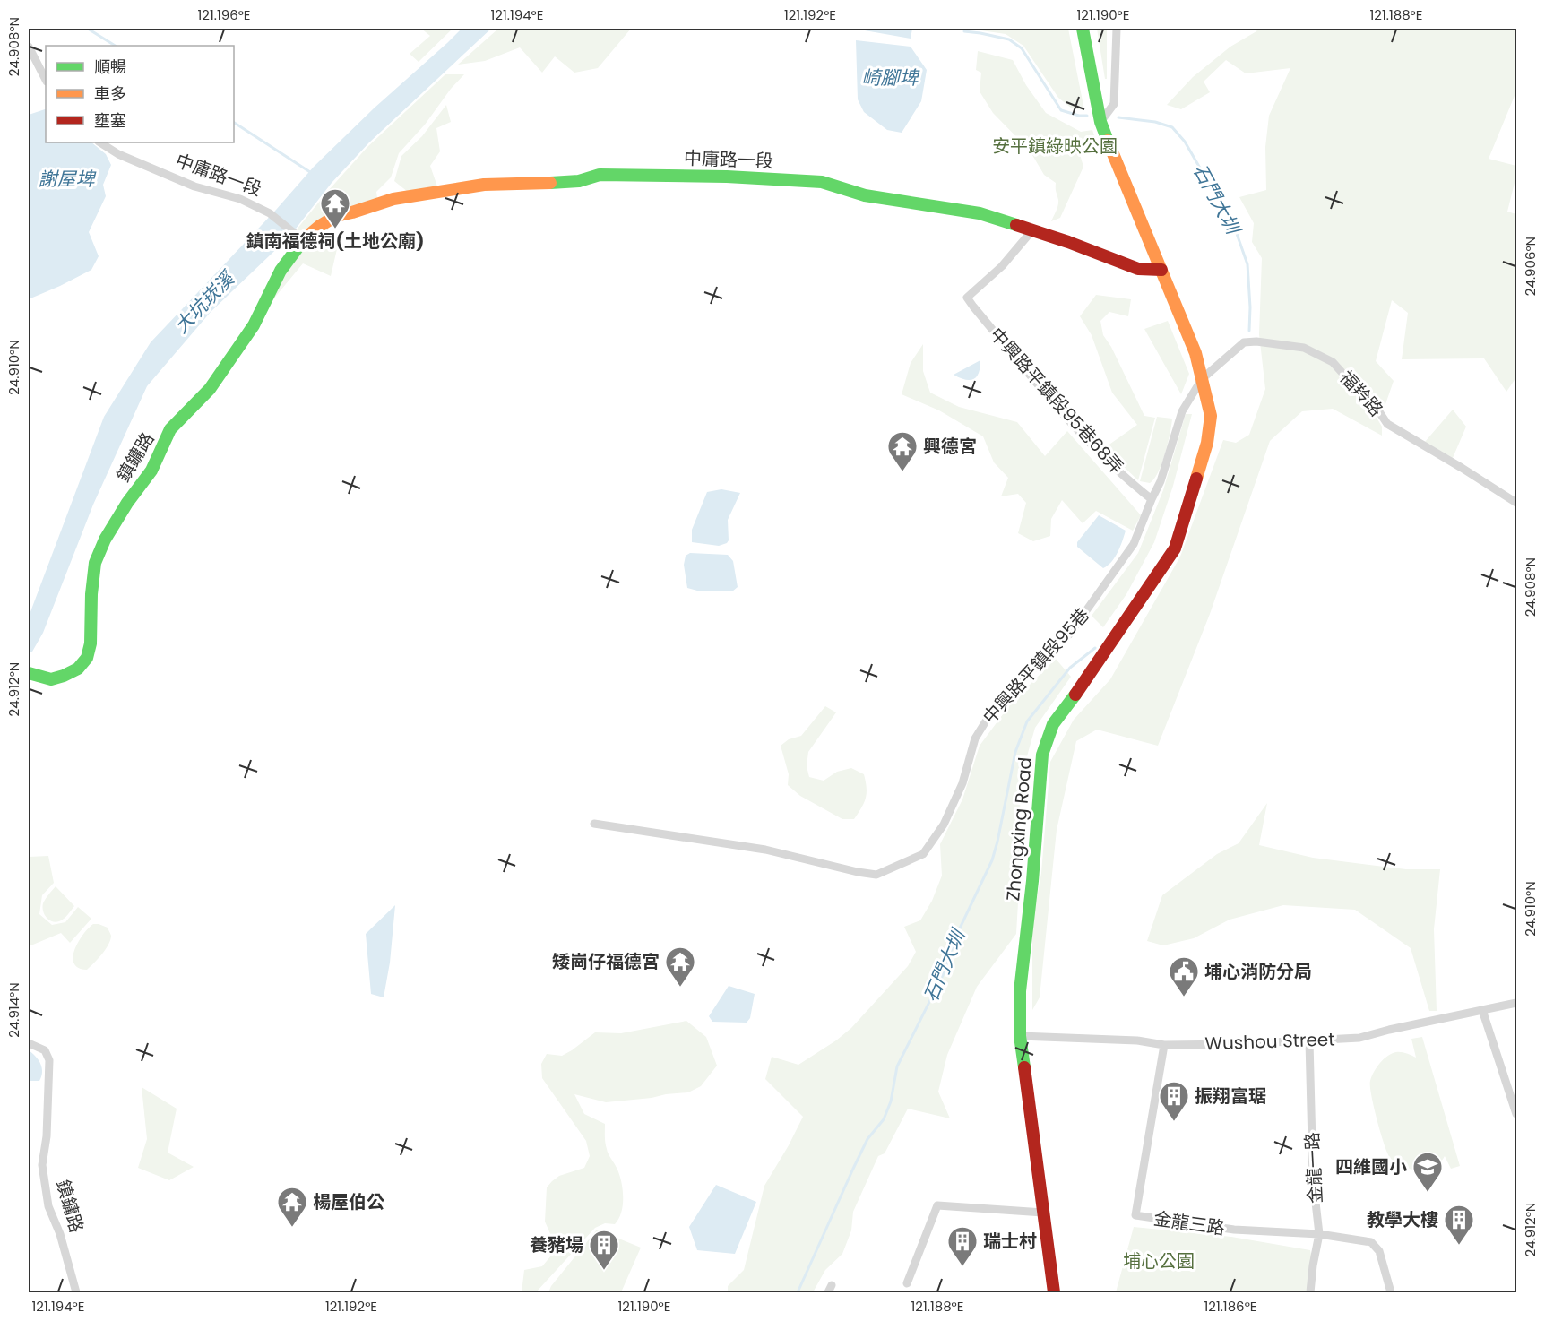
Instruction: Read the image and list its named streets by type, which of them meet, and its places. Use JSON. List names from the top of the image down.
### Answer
{
  "streets": {
    "street": [
      "中庸路一段",
      "福羚路",
      "中興路平鎮段95巷68弄",
      "鎮鏞路",
      "中興路平鎮段95巷",
      "Zhongxing Road",
      "Wushou Street",
      "金龍一路",
      "金龍三路"
    ]
  },
  "crossings": [
    ["中庸路一段", "中興路平鎮段95巷68弄"],
    ["中庸路一段", "鎮鏞路"],
    ["中庸路一段", "Zhongxing Road"],
    ["福羚路", "中興路平鎮段95巷"],
    ["福羚路", "Zhongxing Road"],
    ["中興路平鎮段95巷68弄", "中興路平鎮段95巷"],
    ["中興路平鎮段95巷", "Zhongxing Road"],
    ["Zhongxing Road", "Wushou Street"],
    ["Wushou Street", "金龍一路"],
    ["Wushou Street", "金龍三路"],
    ["金龍一路", "金龍三路"]
  ],
  "water": [
    "崎腳埤",
    "謝屋埤",
    "石門大圳",
    "大坑崁溪"
  ],
  "parks": ["安平鎮綠映公園", "埔心公園"],
  "places": {
    "temple": [
      "鎮南福德祠(土地公廟)",
      "興德宮",
      "矮崗仔福德宮",
      "楊屋伯公"
    ],
    "public building": ["埔心消防分局"],
    "building": [
      "振翔富琚",
      "教學大樓",
      "瑞士村",
      "養豬場"
    ],
    "school or university": ["四維國小"]
  },
  "legend": ["順暢", "車多", "壅塞"],
  "coordinates": [
    "121.196°E",
    "121.194°E",
    "121.192°E",
    "121.190°E",
    "121.188°E",
    "24.908°N",
    "24.906°N",
    "24.910°N",
    "24.912°N",
    "24.914°N",
    "121.186°E"
  ]
}
